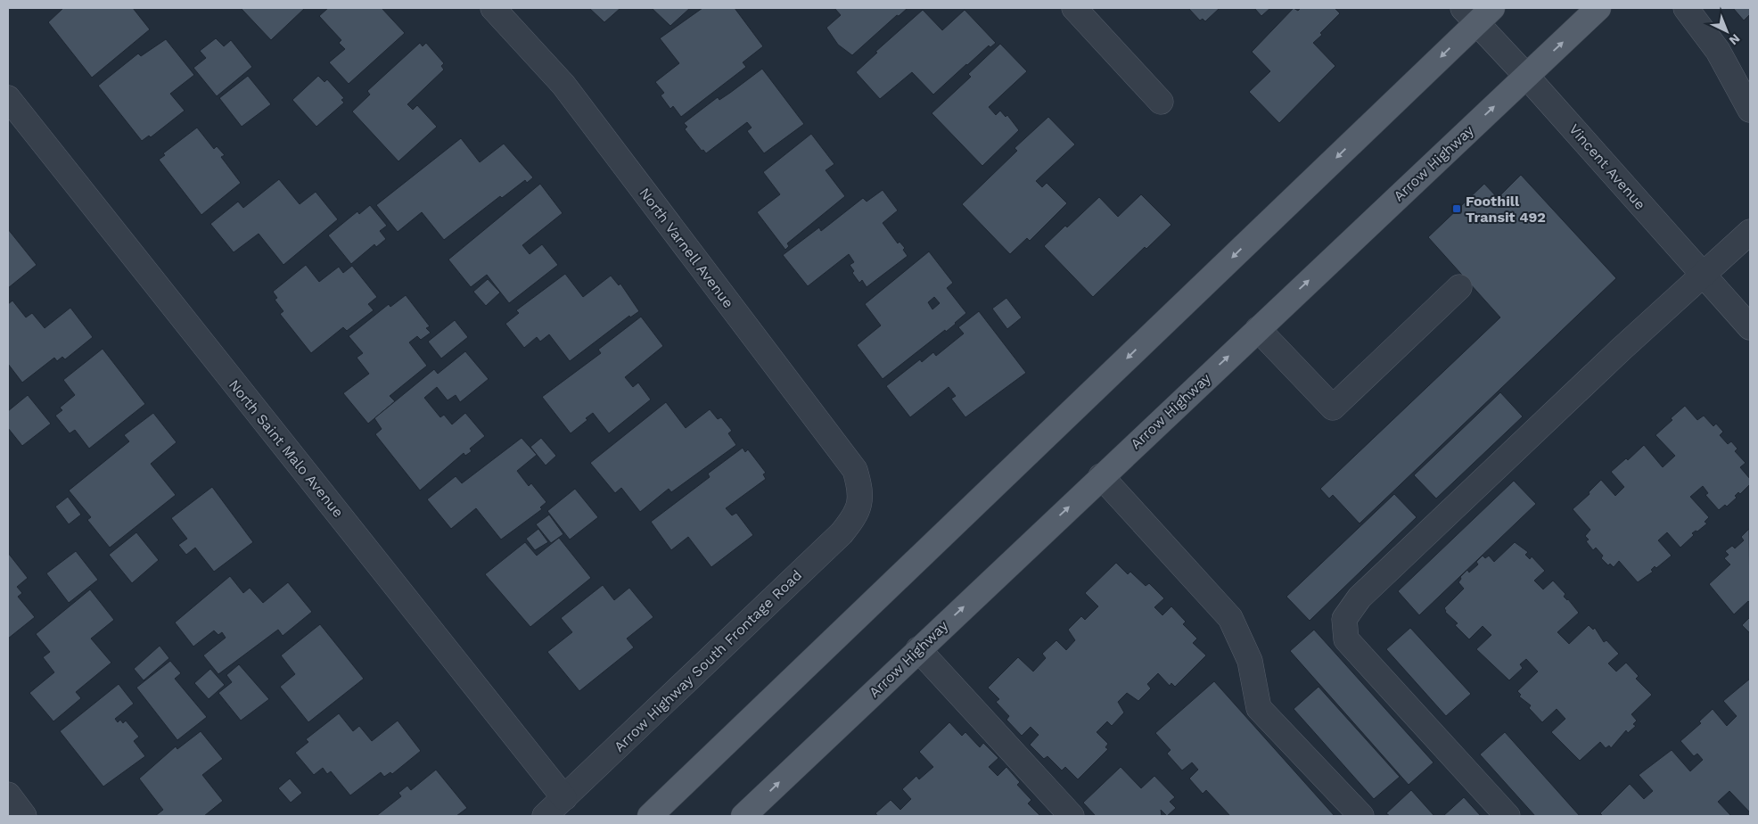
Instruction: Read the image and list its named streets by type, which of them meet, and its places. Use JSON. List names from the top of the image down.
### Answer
{
  "streets": {
    "main road": ["Arrow Highway"],
    "street": [
      "Vincent Avenue",
      "North Varnell Avenue",
      "North Saint Malo Avenue",
      "Arrow Highway South Frontage Road"
    ]
  },
  "crossings": [
    ["Arrow Highway", "Vincent Avenue"],
    ["North Varnell Avenue", "Arrow Highway South Frontage Road"],
    ["North Saint Malo Avenue", "Arrow Highway South Frontage Road"]
  ],
  "places": {
    "transit": ["Foothill Transit 492"]
  },
  "north": "bottom right"
}
